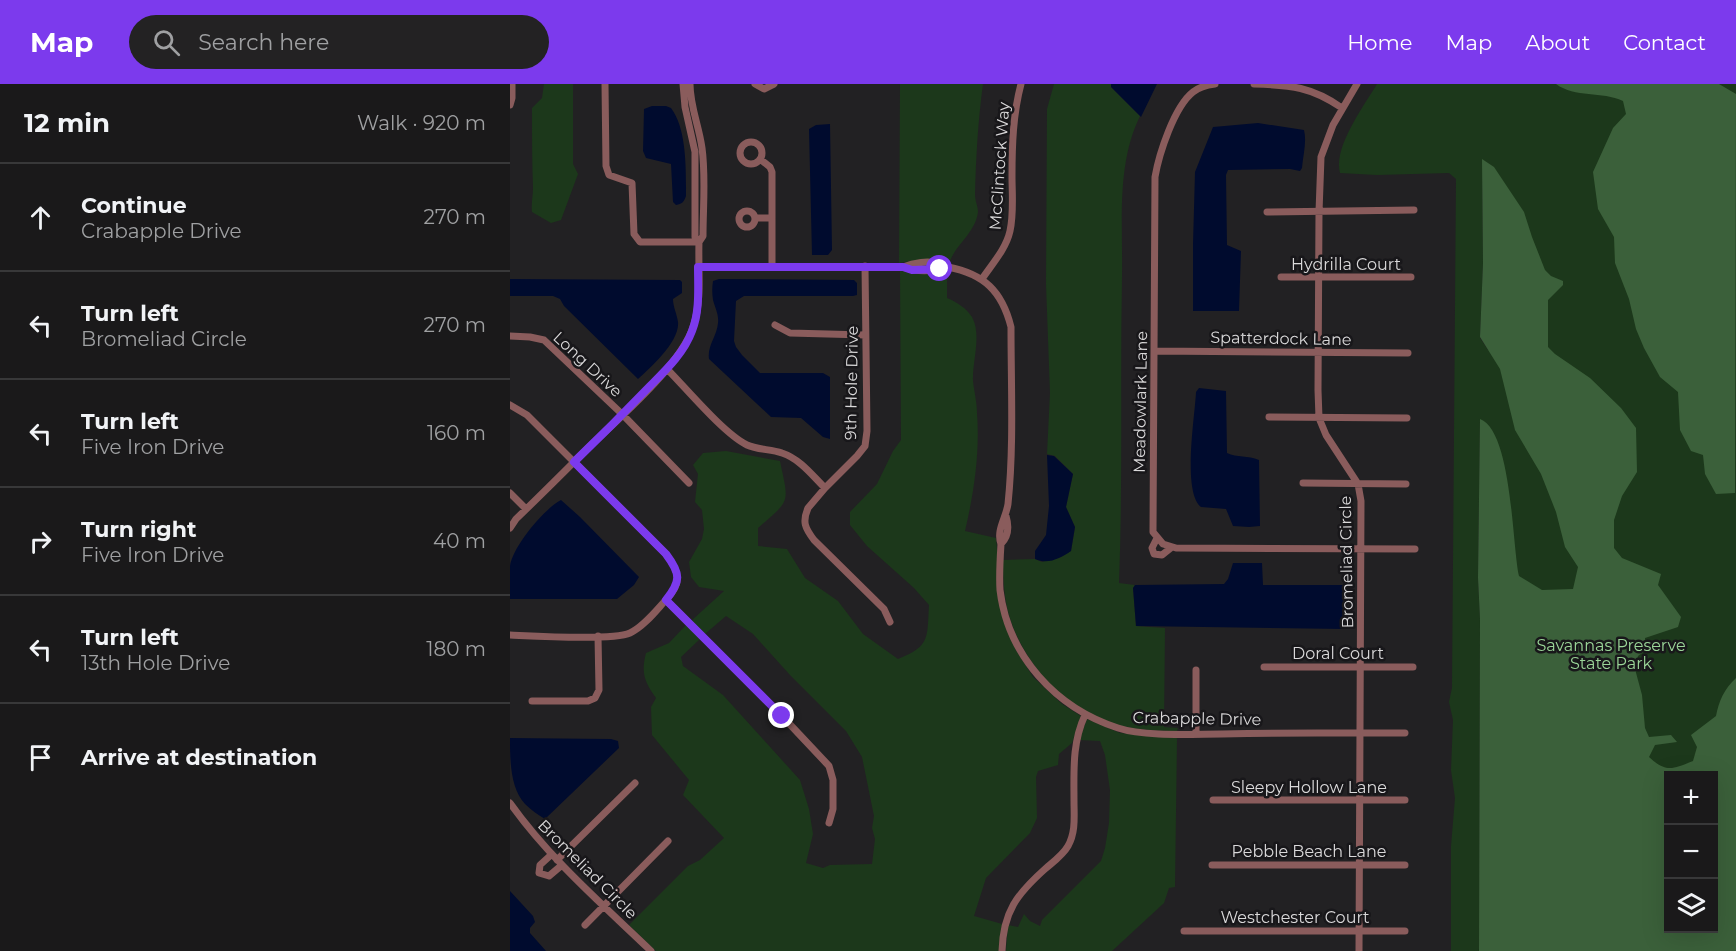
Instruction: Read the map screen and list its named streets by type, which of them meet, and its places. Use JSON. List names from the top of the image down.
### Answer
{
  "streets": {
    "street": [
      "McClintock Way",
      "Hydrilla Court",
      "Spatterdock Lane",
      "Long Drive",
      "9th Hole Drive",
      "Meadowlark Lane",
      "Bromeliad Circle",
      "Doral Court",
      "Crabapple Drive",
      "Sleepy Hollow Lane",
      "Pebble Beach Lane",
      "Westchester Court"
    ]
  },
  "crossings": [
    ["McClintock Way", "Crabapple Drive"],
    ["Hydrilla Court", "Bromeliad Circle"],
    ["Spatterdock Lane", "Meadowlark Lane"],
    ["Spatterdock Lane", "Bromeliad Circle"],
    ["9th Hole Drive", "Crabapple Drive"],
    ["Bromeliad Circle", "Doral Court"],
    ["Bromeliad Circle", "Crabapple Drive"],
    ["Bromeliad Circle", "Sleepy Hollow Lane"],
    ["Bromeliad Circle", "Pebble Beach Lane"],
    ["Bromeliad Circle", "Westchester Court"]
  ],
  "parks": ["Savannas Preserve State Park"],
  "page": {
    "header": "Map",
    "search": "Search here",
    "nav": [
      "Home",
      "Map",
      "About",
      "Contact"
    ],
    "heading": ["12 min", "Walk · 920 m"],
    "list": [
      ["Continue", "Crabapple Drive", "270 m"],
      ["Turn left", "Bromeliad Circle", "270 m"],
      ["Turn left", "Five Iron Drive", "160 m"],
      ["Turn right", "Five Iron Drive", "40 m"],
      ["Turn left", "13th Hole Drive", "180 m"],
      "Arrive at destination"
    ],
    "map_buttons": ["+", "−"]
  }
}
